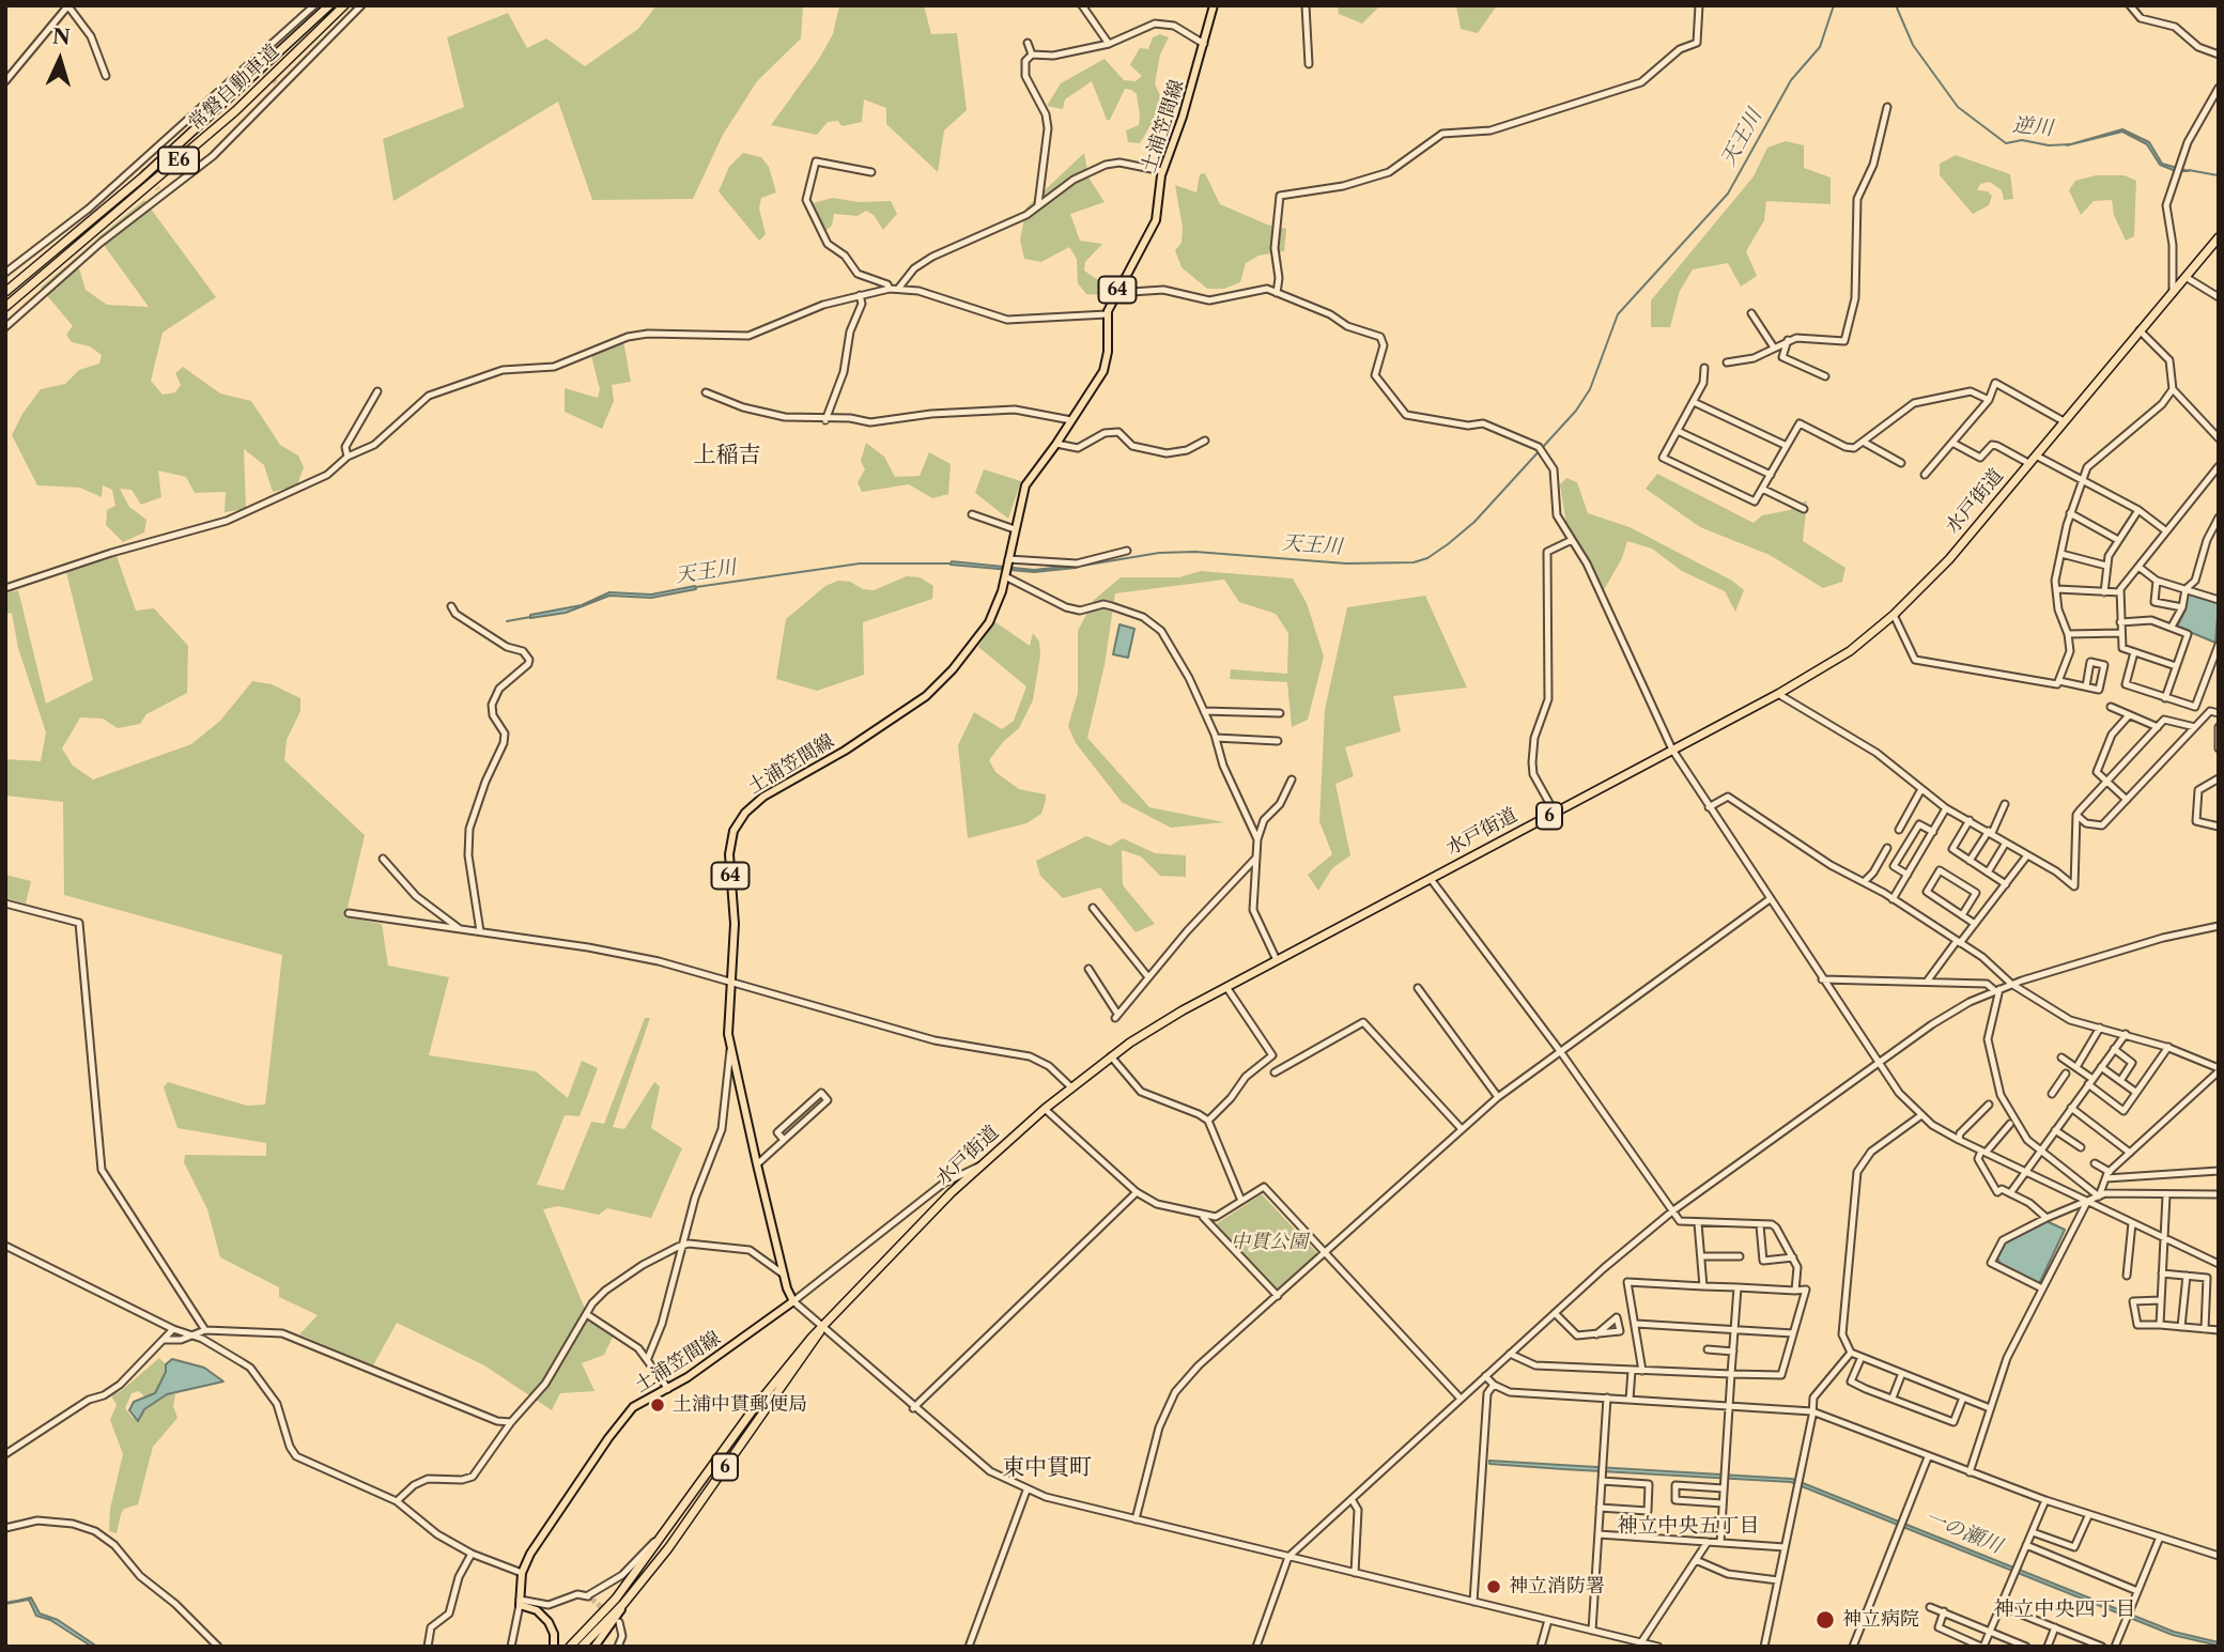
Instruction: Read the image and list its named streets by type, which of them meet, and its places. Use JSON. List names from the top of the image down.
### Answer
{
  "streets": {
    "highway": [
      "常磐自動車道",
      "E6",
      "水戸街道",
      "6"
    ],
    "main road": ["土浦笠間線", "64"]
  },
  "districts": [
    "上稲吉",
    "東中貫町",
    "神立中央五丁目",
    "神立中央四丁目"
  ],
  "water": ["逆川", "天王川", "一の瀬川"],
  "parks": ["中貫公園"],
  "places": ["土浦中貫郵便局", "神立消防署", "神立病院"],
  "north": "top"
}
